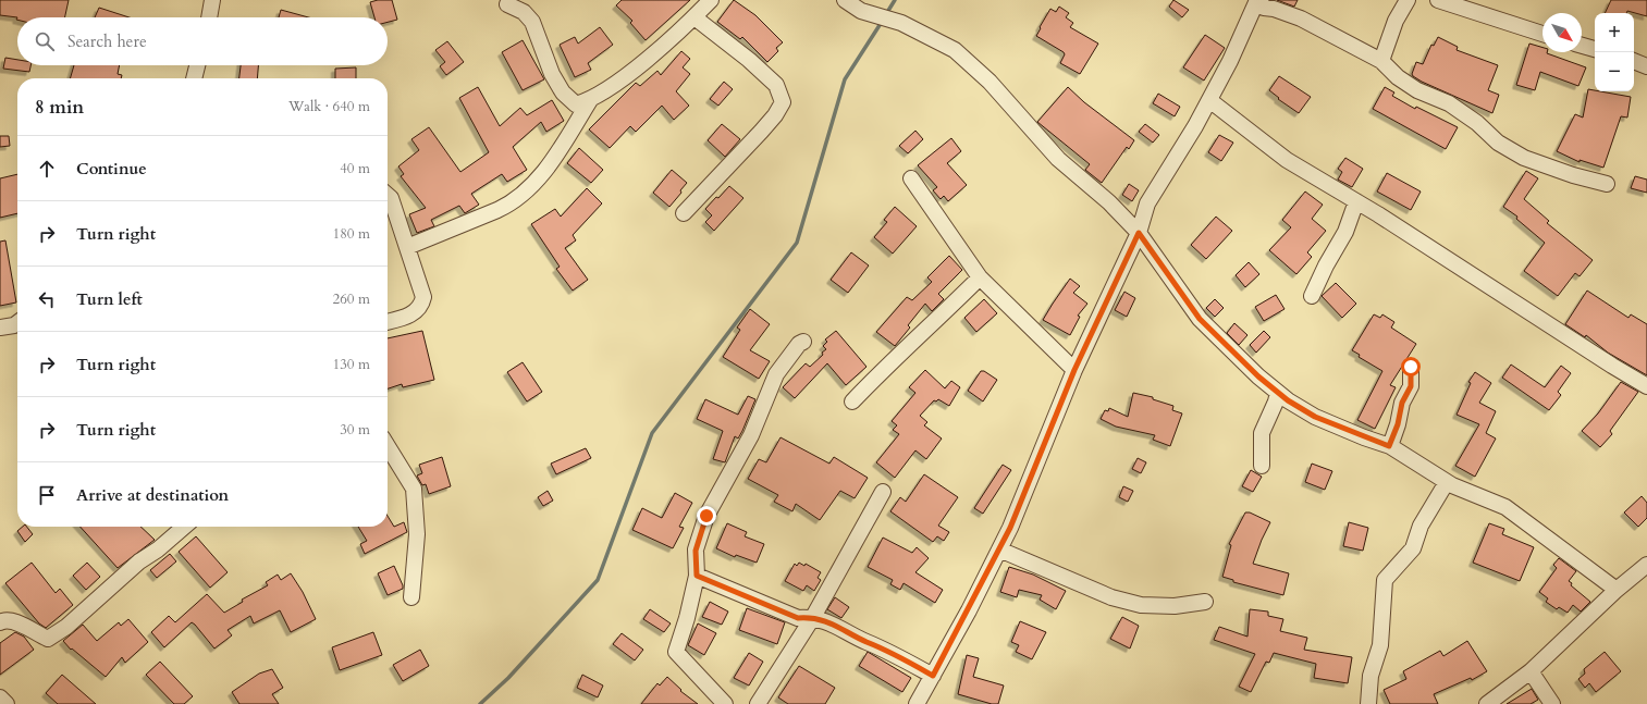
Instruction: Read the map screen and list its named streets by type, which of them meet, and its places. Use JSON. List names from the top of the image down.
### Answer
{
  "north": "bottom right",
  "page": {
    "map_buttons": ["+", "−"],
    "search": "Search here",
    "heading": ["8 min", "Walk · 640 m"],
    "list": [
      ["Continue", "40 m"],
      ["Turn right", "180 m"],
      ["Turn left", "260 m"],
      ["Turn right", "130 m"],
      ["Turn right", "30 m"],
      "Arrive at destination"
    ]
  }
}
